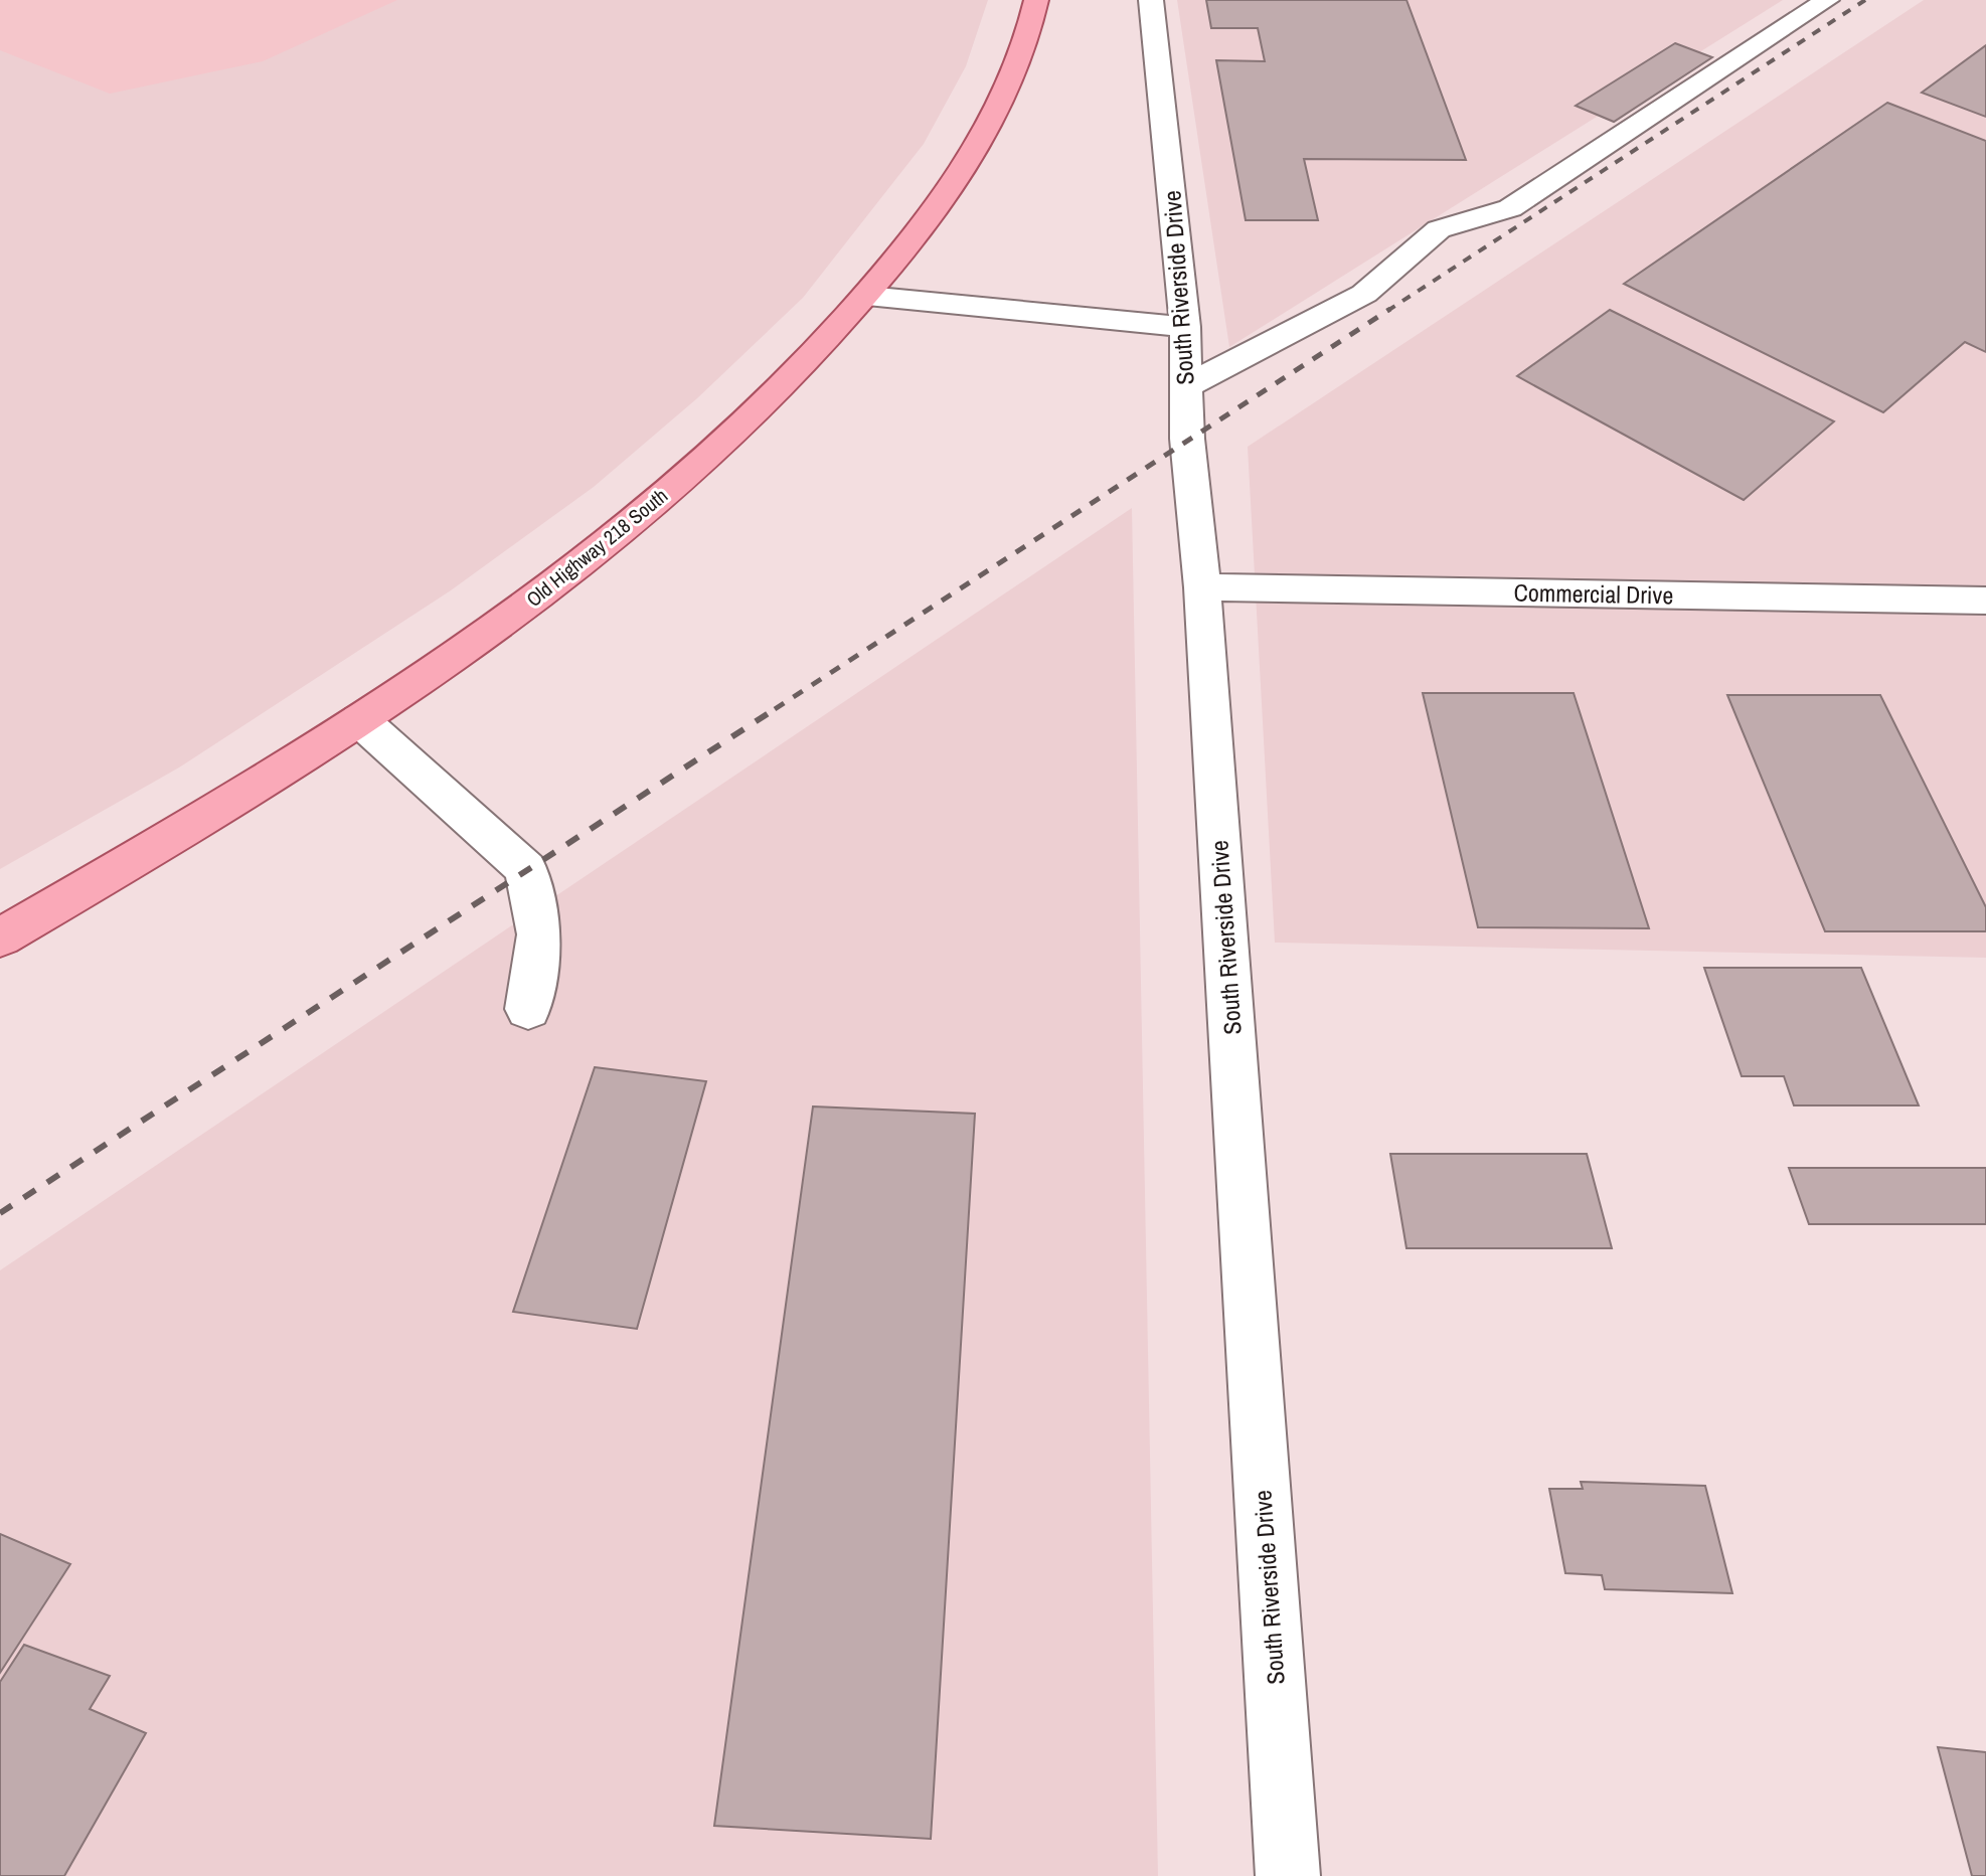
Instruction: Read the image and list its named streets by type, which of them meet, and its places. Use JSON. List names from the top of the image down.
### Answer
{
  "streets": {
    "main road": ["Old Highway 218 South"],
    "street": ["South Riverside Drive", "Commercial Drive"]
  },
  "crossings": [
    ["South Riverside Drive", "Commercial Drive"]
  ]
}
